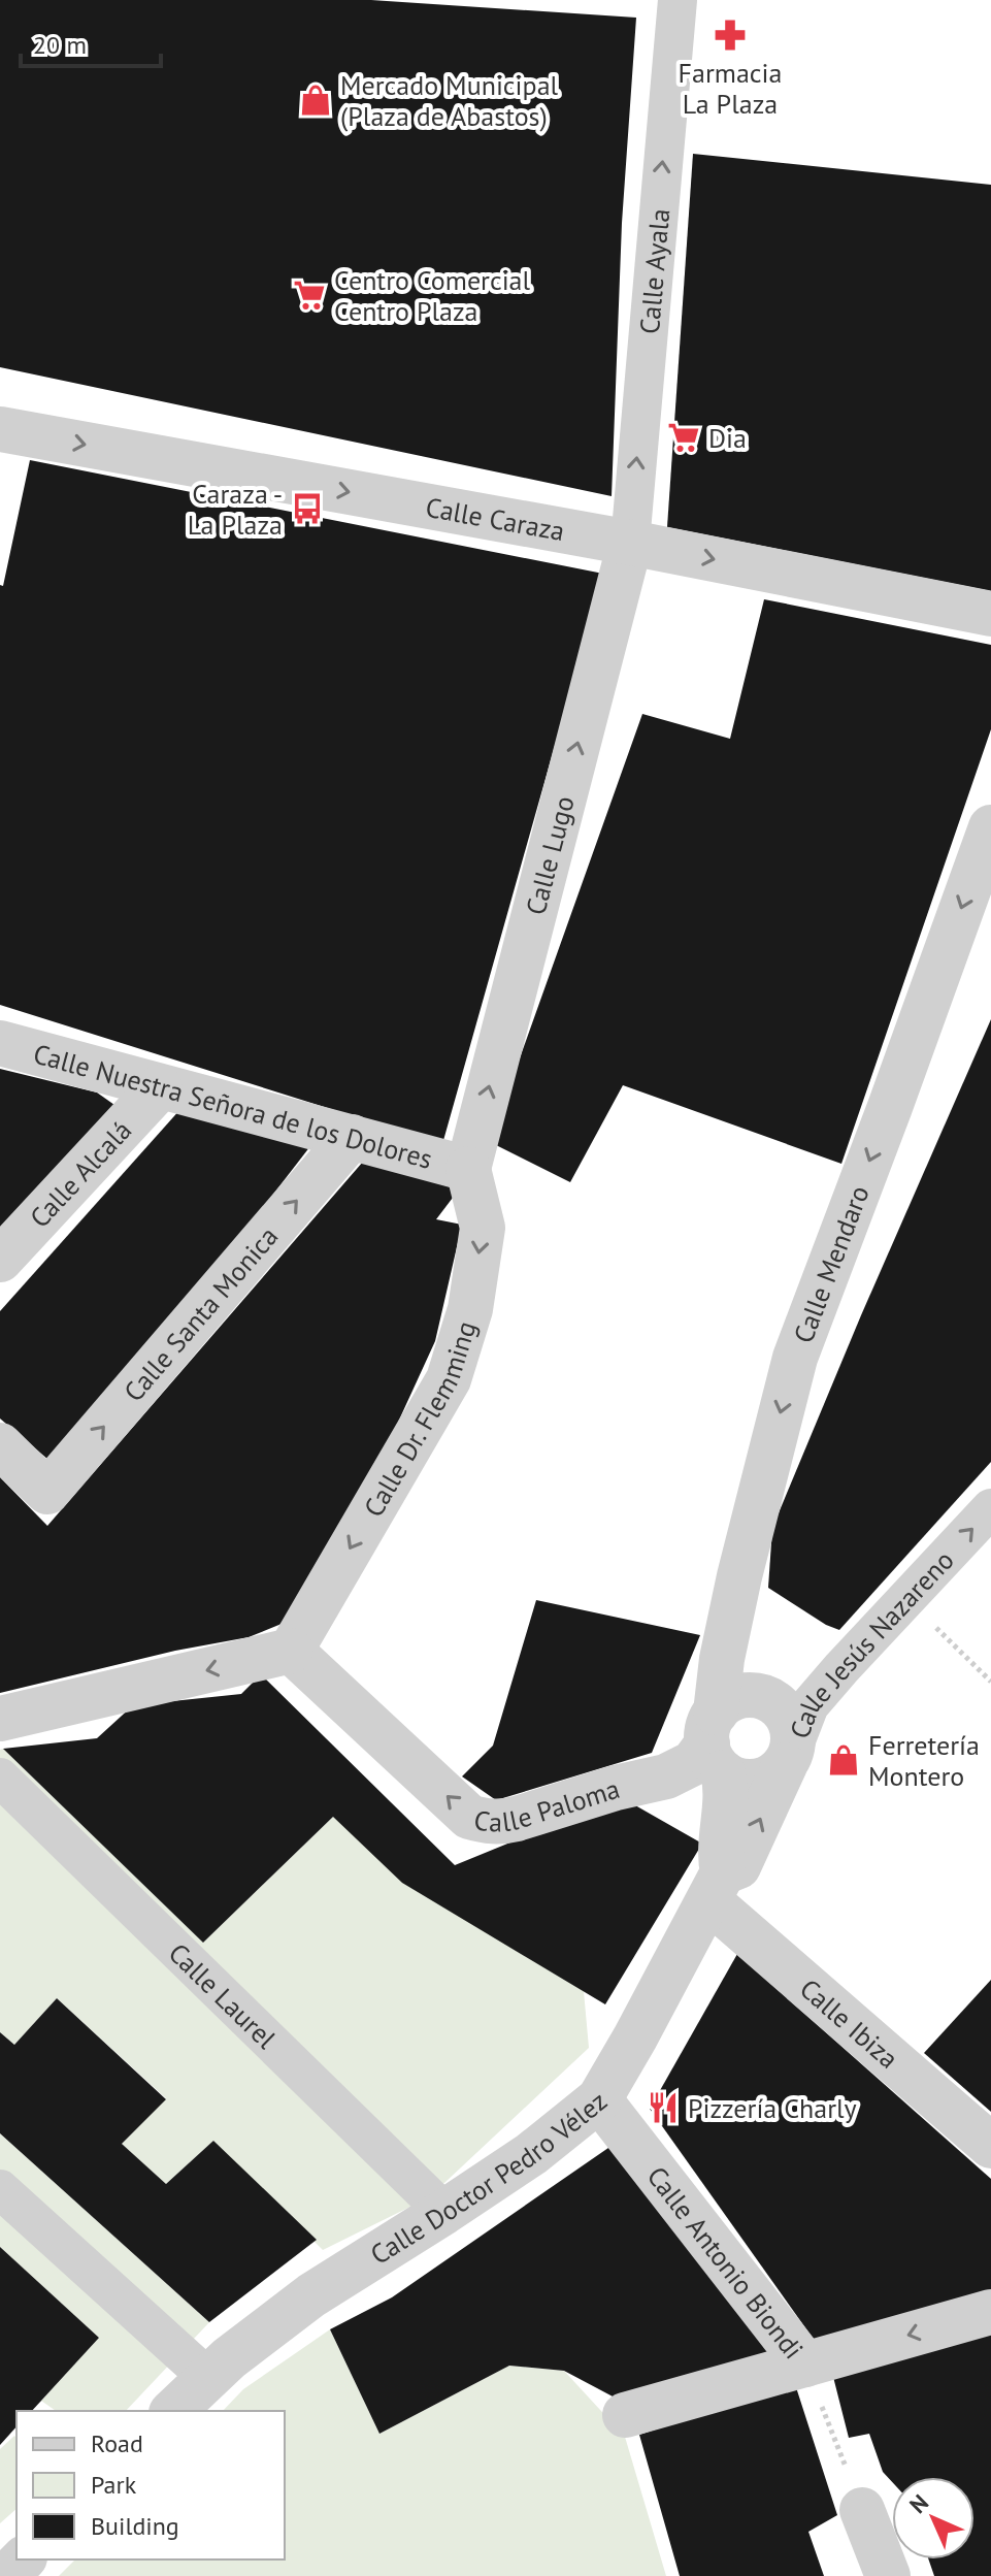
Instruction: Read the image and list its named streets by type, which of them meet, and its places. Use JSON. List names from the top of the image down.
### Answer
{
  "streets": {
    "street": [
      "Calle Ayala",
      "Calle Caraza",
      "Calle Lugo",
      "Calle Nuestra Señora de los Dolores",
      "Calle Alcalá",
      "Calle Mendaro",
      "Calle Santa Monica",
      "Calle Dr. Flemming",
      "Calle Jesús Nazareno",
      "Calle Paloma",
      "Calle Laurel",
      "Calle Ibiza",
      "Calle Doctor Pedro Vélez",
      "Calle Antonio Biondi"
    ]
  },
  "crossings": [
    ["Calle Ayala", "Calle Caraza"],
    ["Calle Ayala", "Calle Lugo"],
    ["Calle Caraza", "Calle Lugo"],
    ["Calle Lugo", "Calle Nuestra Señora de los Dolores"],
    ["Calle Lugo", "Calle Dr. Flemming"],
    ["Calle Nuestra Señora de los Dolores", "Calle Alcalá"],
    ["Calle Nuestra Señora de los Dolores", "Calle Santa Monica"],
    ["Calle Nuestra Señora de los Dolores", "Calle Dr. Flemming"],
    ["Calle Mendaro", "Calle Jesús Nazareno"],
    ["Calle Mendaro", "Calle Paloma"],
    ["Calle Mendaro", "Calle Doctor Pedro Vélez"],
    ["Calle Dr. Flemming", "Calle Paloma"],
    ["Calle Jesús Nazareno", "Calle Paloma"],
    ["Calle Jesús Nazareno", "Calle Doctor Pedro Vélez"],
    ["Calle Paloma", "Calle Doctor Pedro Vélez"],
    ["Calle Laurel", "Calle Doctor Pedro Vélez"],
    ["Calle Ibiza", "Calle Doctor Pedro Vélez"],
    ["Calle Doctor Pedro Vélez", "Calle Antonio Biondi"]
  ],
  "one_way": [
    "Calle Ayala",
    "Calle Caraza",
    "Calle Lugo",
    "Calle Mendaro",
    "Calle Santa Monica",
    "Calle Dr. Flemming",
    "Calle Jesús Nazareno",
    "Calle Paloma"
  ],
  "places": {
    "pharmacy": ["Farmacia La Plaza"],
    "shop": ["Mercado Municipal (Plaza de Abastos)", "Ferretería Montero"],
    "supermarket": ["Centro Comercial Centro Plaza", "Dia"],
    "bus stop": ["Caraza - La Plaza"],
    "restaurant": ["Pizzería Charly"]
  },
  "legend": ["Road", "Park", "Building"],
  "scale_bar": "20 m",
  "north": "top left"
}
